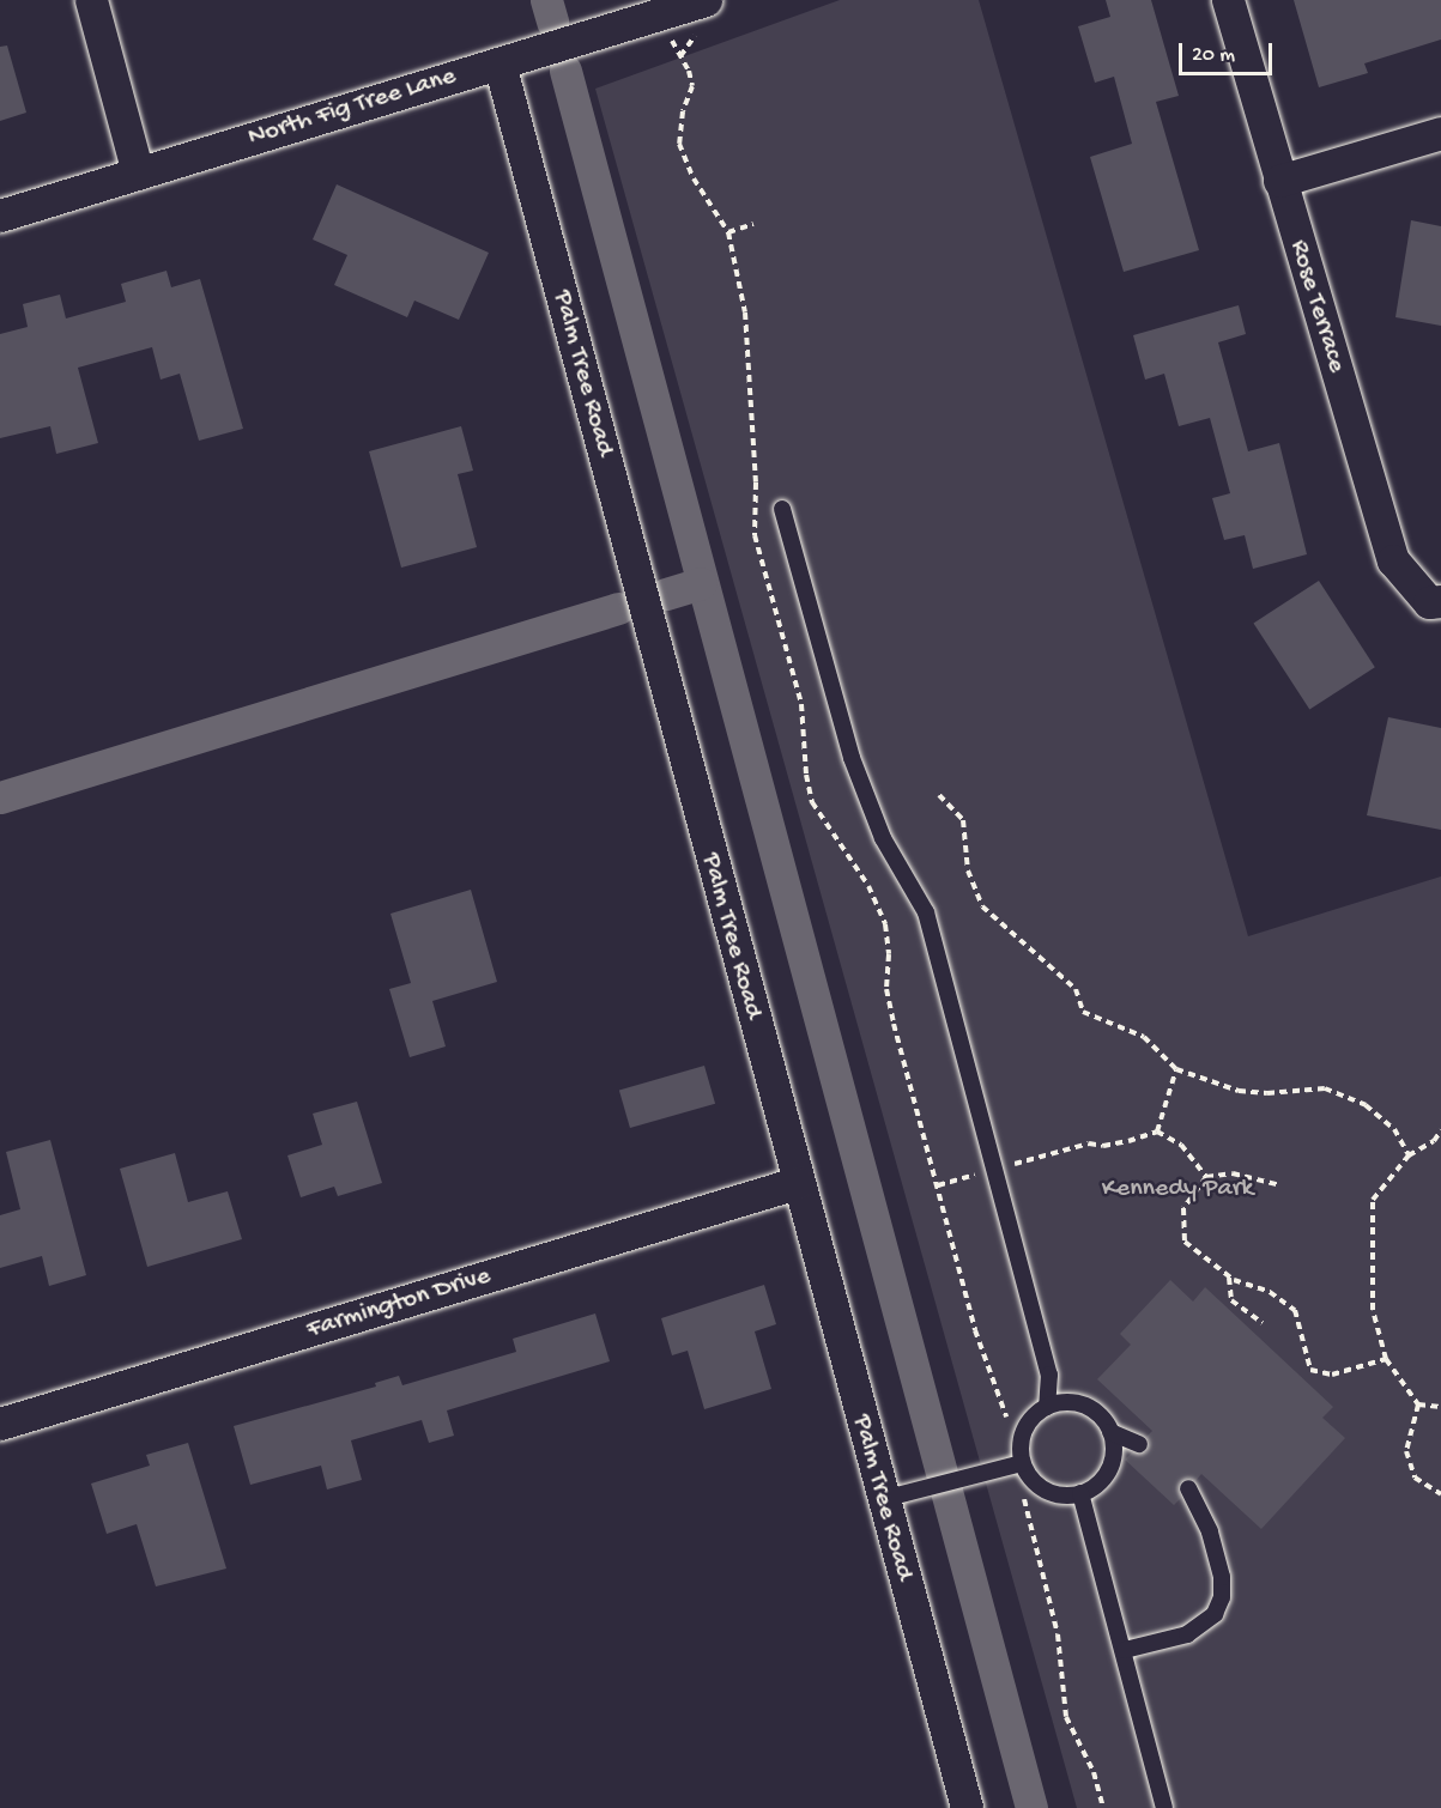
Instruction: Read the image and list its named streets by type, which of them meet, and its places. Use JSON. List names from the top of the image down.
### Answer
{
  "streets": {
    "street": [
      "North Fig Tree Lane",
      "Rose Terrace",
      "Palm Tree Road",
      "Farmington Drive"
    ]
  },
  "crossings": [
    ["North Fig Tree Lane", "Palm Tree Road"],
    ["Palm Tree Road", "Farmington Drive"]
  ],
  "parks": ["Kennedy Park"],
  "scale_bar": "20 m"
}
